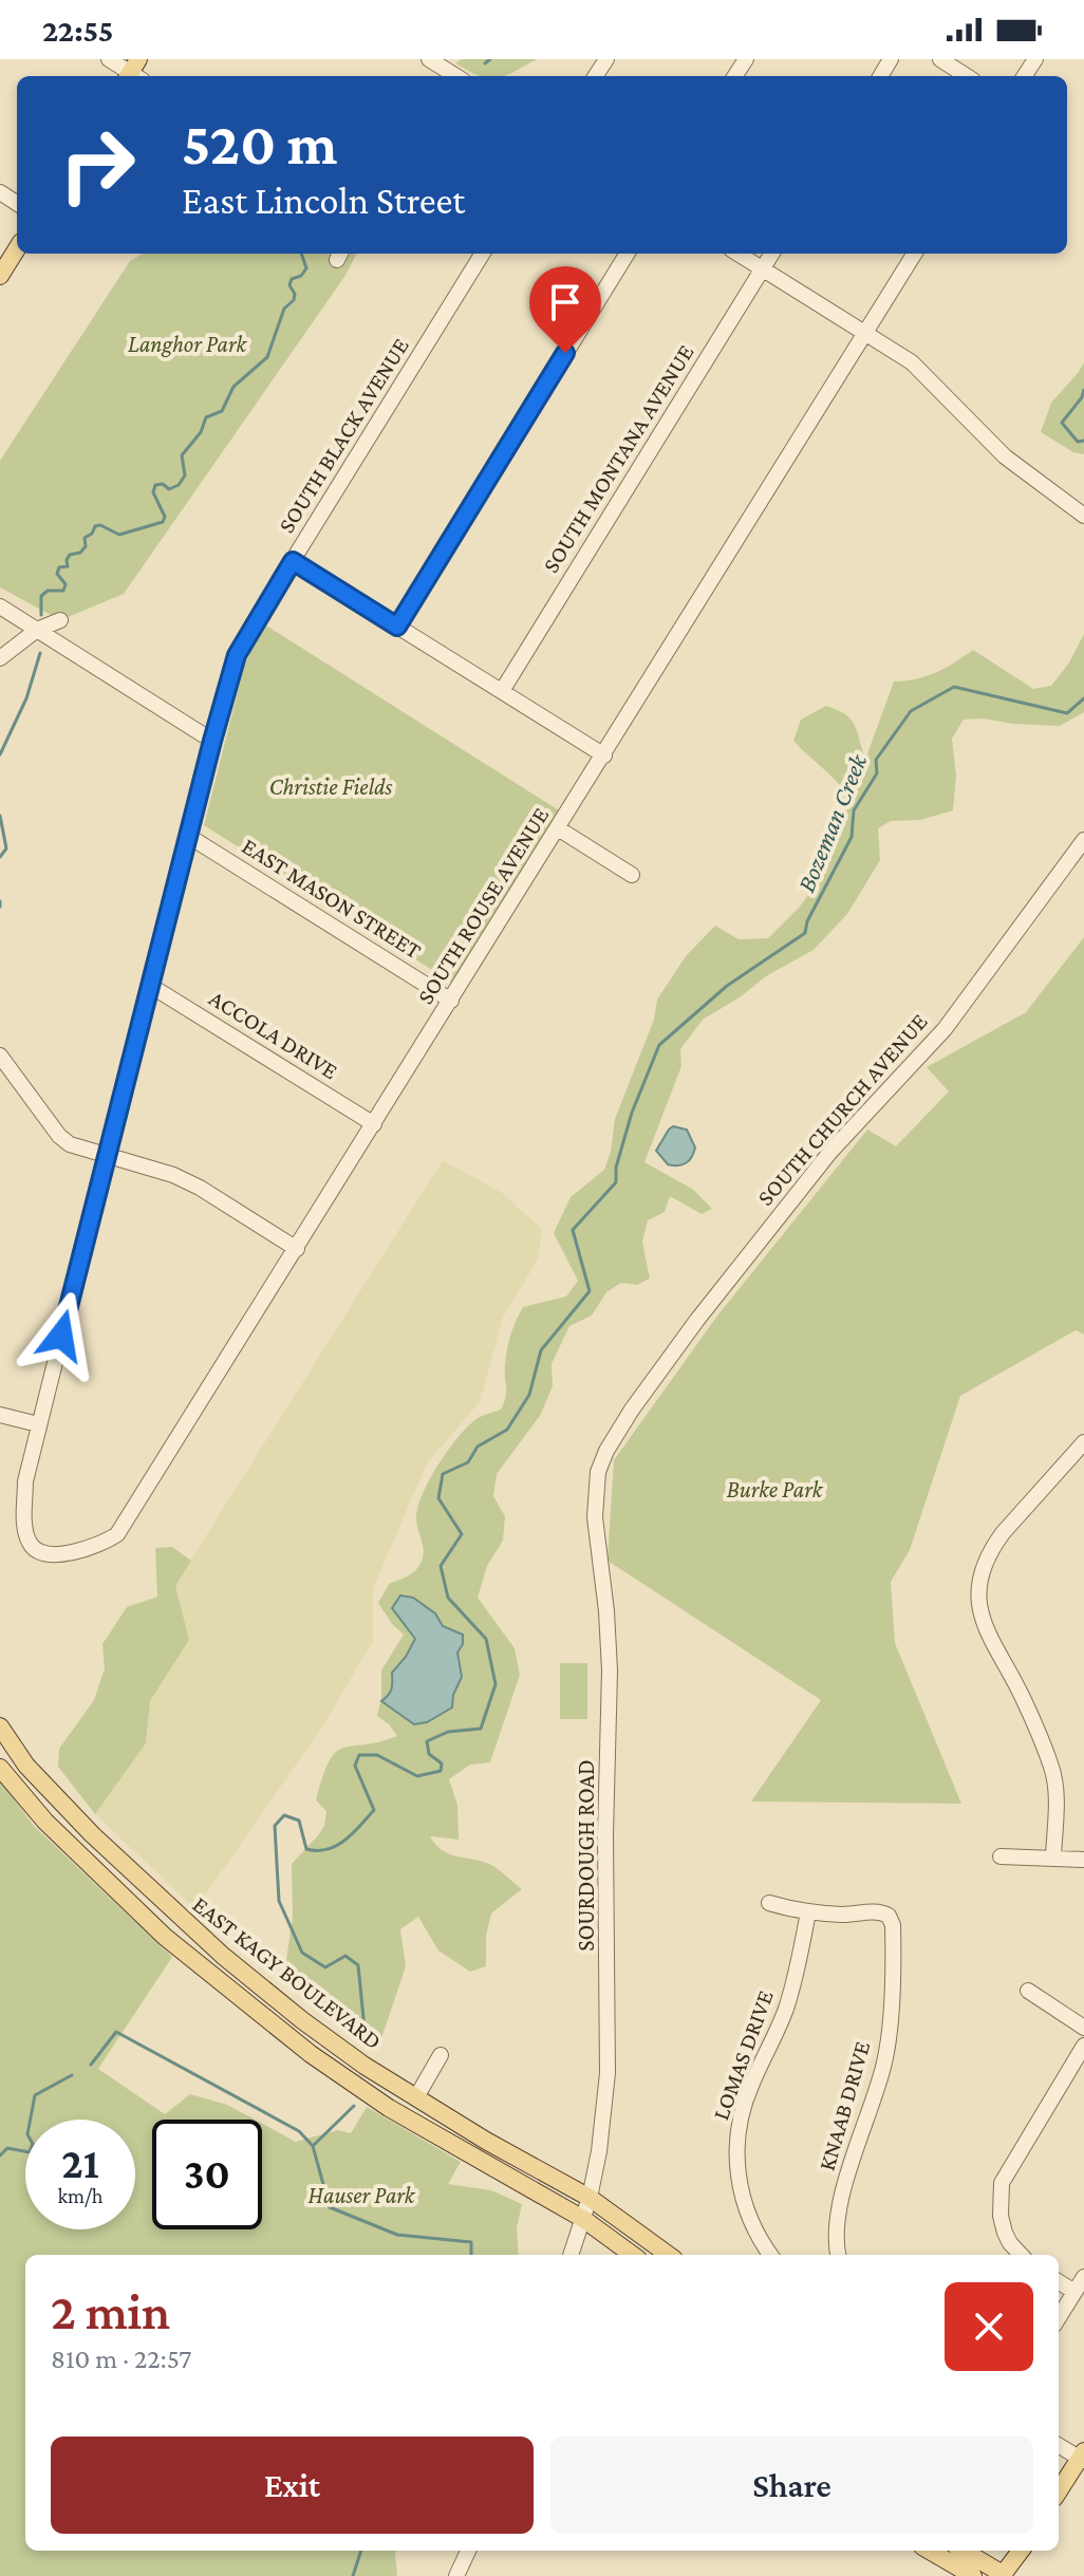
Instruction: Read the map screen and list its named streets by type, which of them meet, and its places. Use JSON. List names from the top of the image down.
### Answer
{
  "streets": {
    "main road": ["EAST KAGY BOULEVARD"],
    "street": [
      "SOUTH BLACK AVENUE",
      "SOUTH MONTANA AVENUE",
      "EAST MASON STREET",
      "SOUTH ROUSE AVENUE",
      "ACCOLA DRIVE",
      "SOUTH CHURCH AVENUE",
      "SOURDOUGH ROAD",
      "LOMAS DRIVE",
      "KNAAB DRIVE"
    ]
  },
  "crossings": [
    ["SOUTH BLACK AVENUE", "EAST MASON STREET"],
    ["SOUTH BLACK AVENUE", "SOUTH ROUSE AVENUE"],
    ["SOUTH BLACK AVENUE", "ACCOLA DRIVE"],
    ["EAST MASON STREET", "SOUTH ROUSE AVENUE"],
    ["SOUTH ROUSE AVENUE", "ACCOLA DRIVE"],
    ["SOUTH CHURCH AVENUE", "SOURDOUGH ROAD"],
    ["SOURDOUGH ROAD", "EAST KAGY BOULEVARD"],
    ["LOMAS DRIVE", "KNAAB DRIVE"]
  ],
  "water": ["Bozeman Creek"],
  "parks": [
    "Langhor Park",
    "Christie Fields",
    "Burke Park",
    "Hauser Park"
  ],
  "page": {
    "status": "22:55",
    "turn": ["520 m", "East Lincoln Street"],
    "speed": "21 km/h",
    "limit": "30",
    "heading": ["2 min", "810 m · 22:57"],
    "buttons": ["Exit", "Share"]
  }
}
